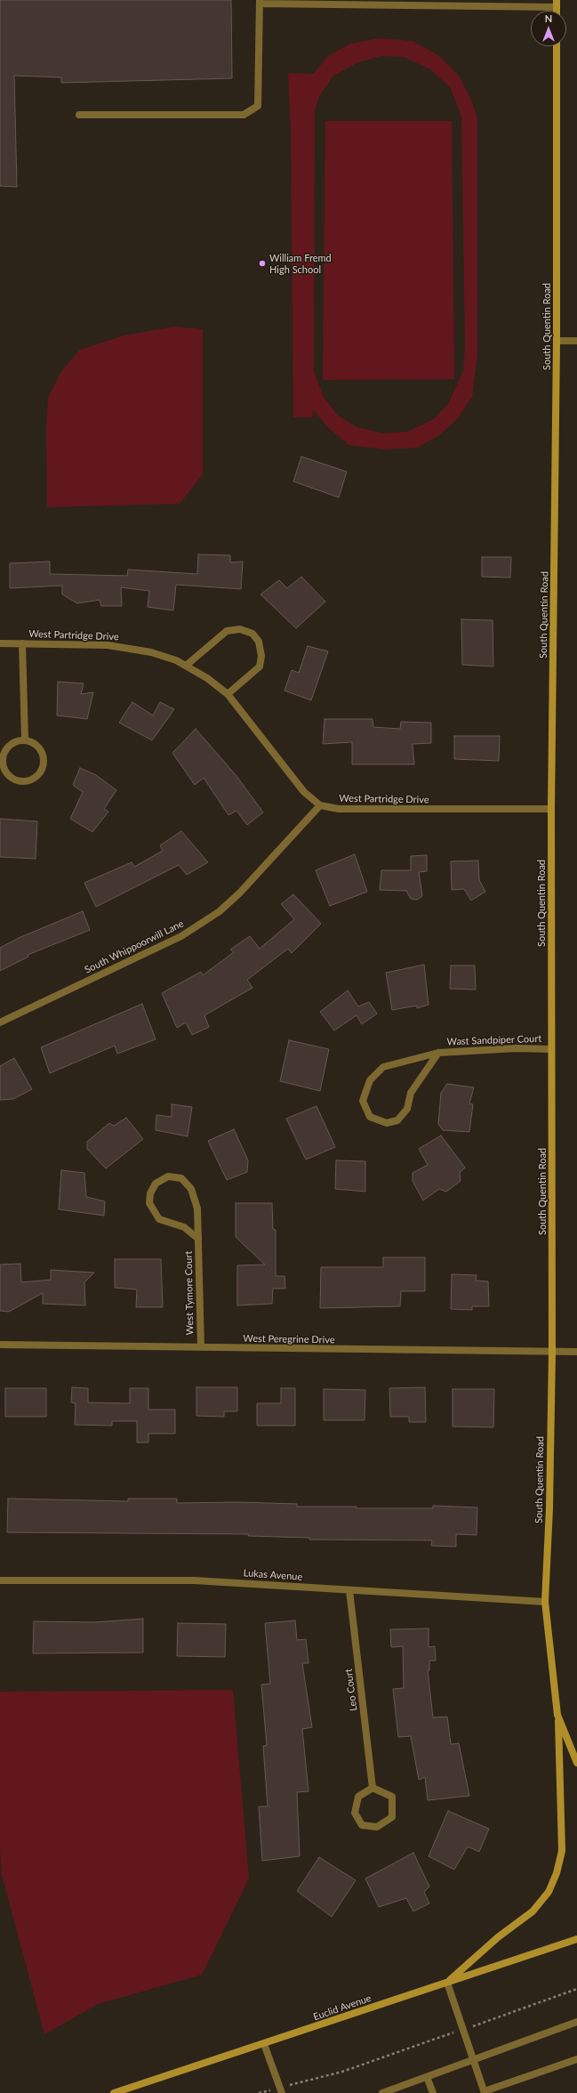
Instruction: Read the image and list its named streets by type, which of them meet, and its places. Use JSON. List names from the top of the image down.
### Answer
{
  "streets": {
    "main road": ["South Quentin Road", "Euclid Avenue"],
    "street": [
      "West Partridge Drive",
      "South Whippoorwill Lane",
      "Wast Sandpiper Court",
      "West Tymore Court",
      "West Peregrine Drive",
      "Lukas Avenue",
      "Leo Court"
    ]
  },
  "crossings": [
    ["South Quentin Road", "West Partridge Drive"],
    ["South Quentin Road", "Wast Sandpiper Court"],
    ["South Quentin Road", "West Peregrine Drive"],
    ["South Quentin Road", "Lukas Avenue"],
    ["West Partridge Drive", "South Whippoorwill Lane"],
    ["West Tymore Court", "West Peregrine Drive"],
    ["Lukas Avenue", "Leo Court"]
  ],
  "places": ["William Fremd High School"],
  "north": "top"
}
